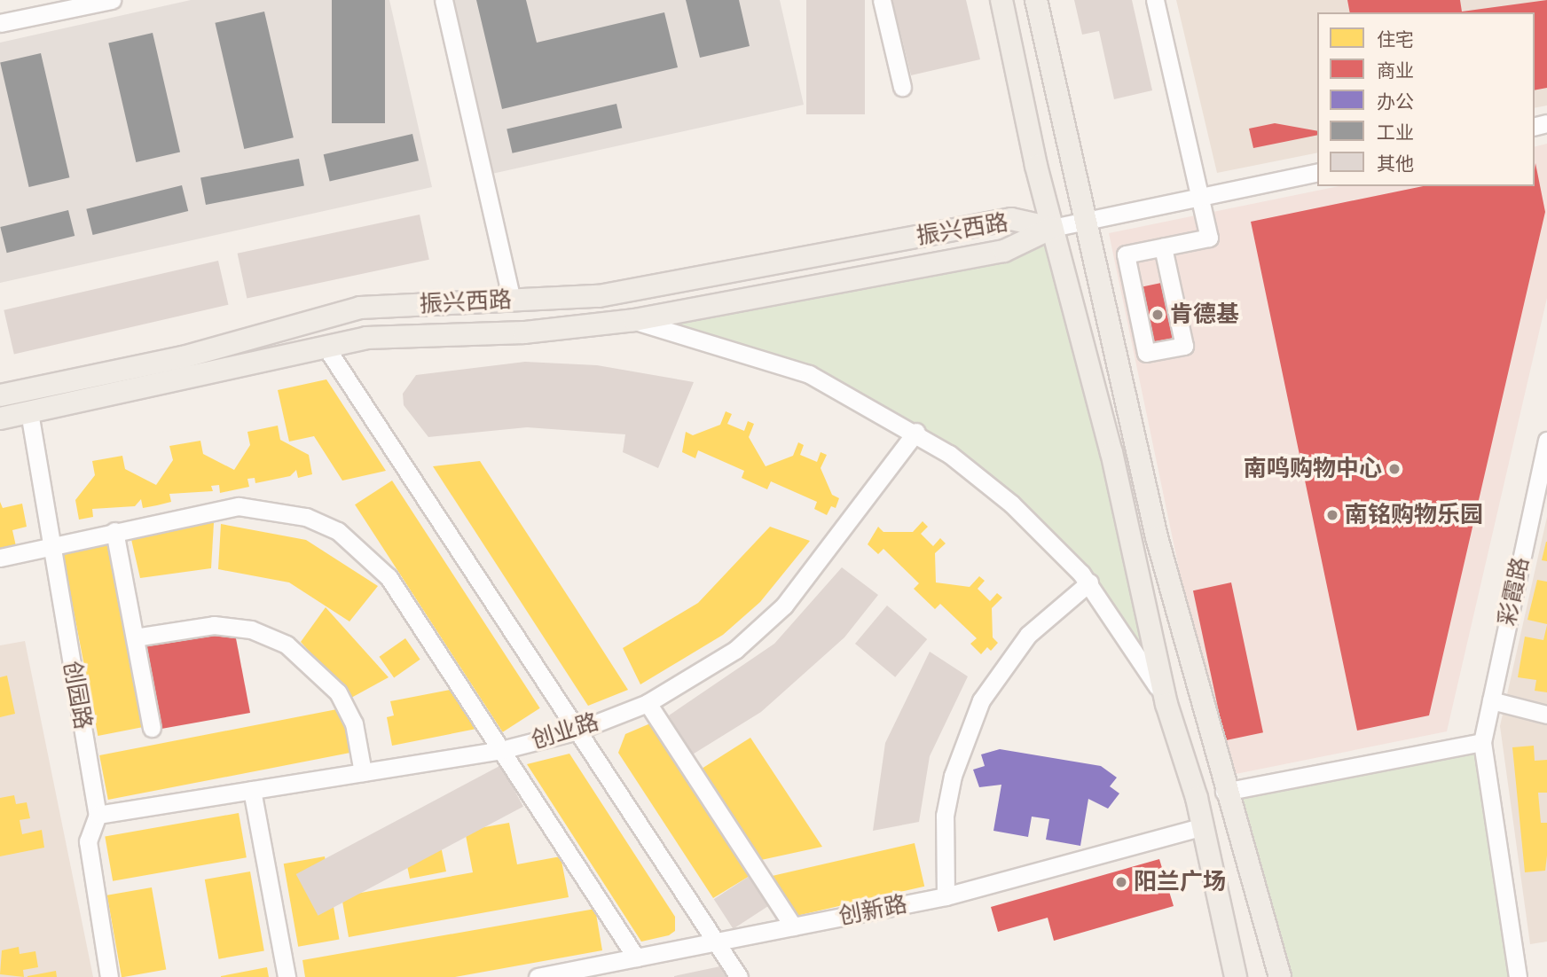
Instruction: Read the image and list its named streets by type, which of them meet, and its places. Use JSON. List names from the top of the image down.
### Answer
{
  "streets": {
    "main road": ["振兴西路"],
    "street": [
      "彩霞路",
      "创园路",
      "创业路",
      "创新路"
    ]
  },
  "crossings": [
    ["振兴西路", "创园路"],
    ["创园路", "创业路"]
  ],
  "places": [
    "肯德基",
    "南鸣购物中心",
    "南铭购物乐园",
    "阳兰广场"
  ],
  "legend": [
    "住宅",
    "商业",
    "办公",
    "工业",
    "其他"
  ]
}
